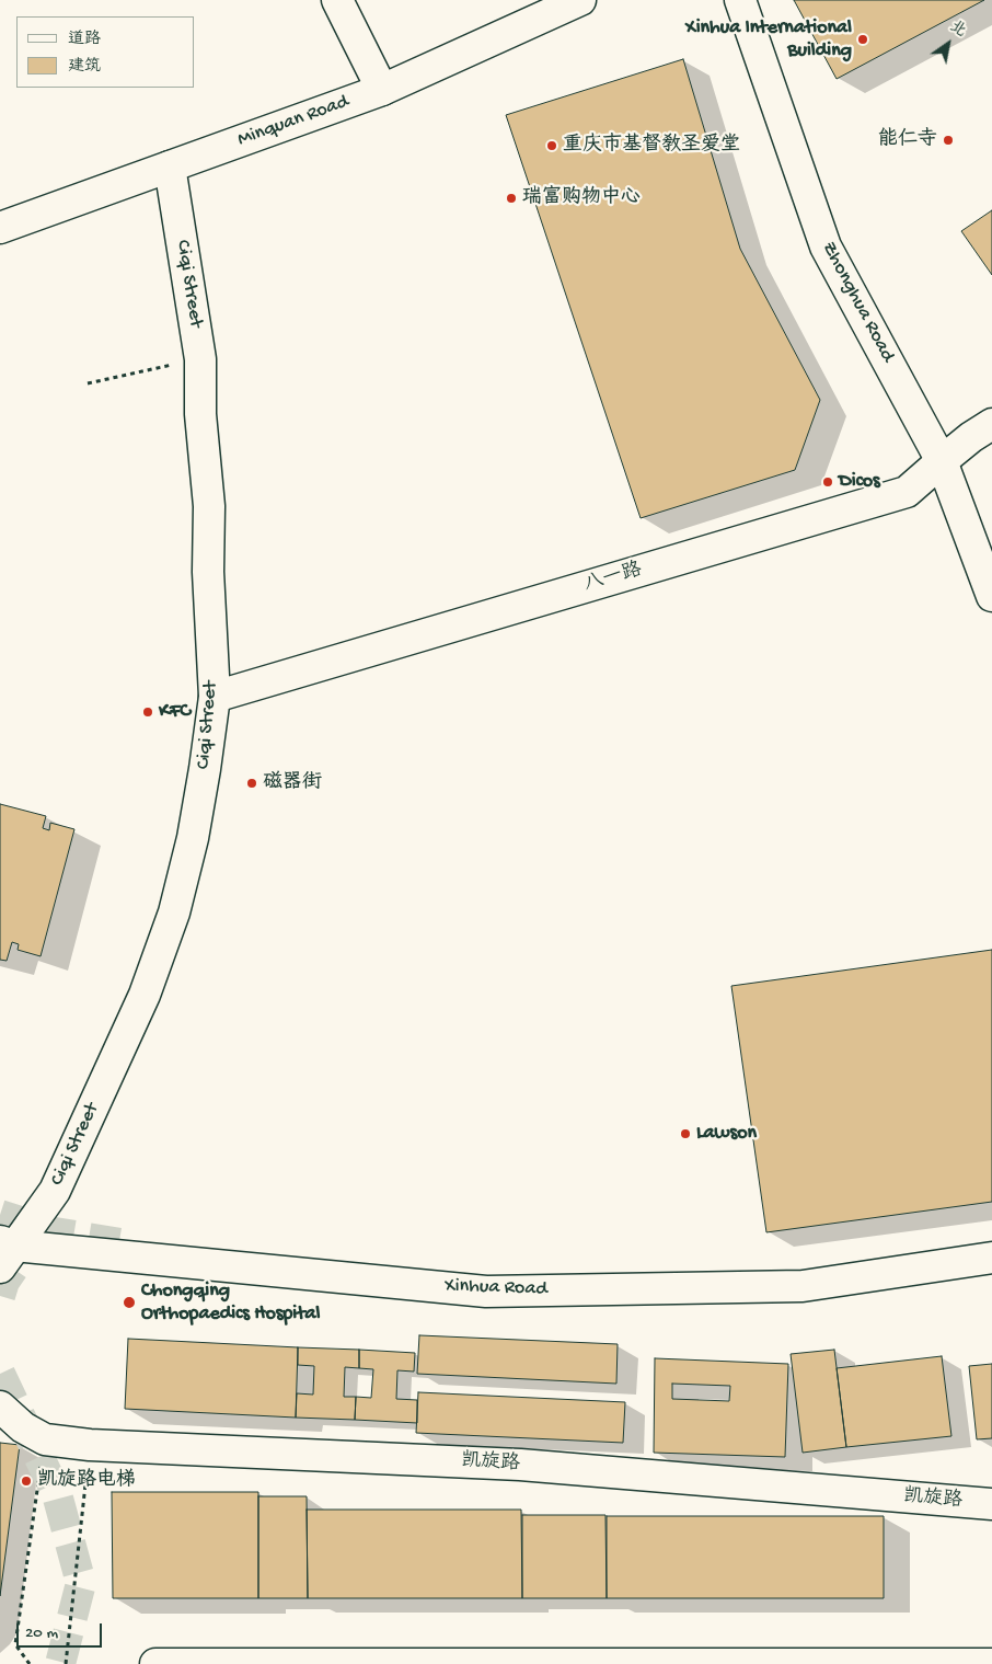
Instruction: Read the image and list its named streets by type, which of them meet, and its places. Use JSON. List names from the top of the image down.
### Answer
{
  "streets": {
    "street": [
      "Minquan Road",
      "Ciqi Street",
      "Zhonghua Road",
      "八一路",
      "Xinhua Road",
      "凯旋路"
    ]
  },
  "crossings": [
    ["Minquan Road", "Ciqi Street"],
    ["Ciqi Street", "八一路"],
    ["Ciqi Street", "Xinhua Road"],
    ["Zhonghua Road", "八一路"]
  ],
  "places": [
    "Xinhua International Building",
    "能仁寺",
    "重庆市基督教圣爱堂",
    "瑞富购物中心",
    "Dicos",
    "KFC",
    "磁器街",
    "Lawson",
    "Chongqing Orthopaedics Hospital",
    "凯旋路电梯"
  ],
  "legend": ["道路", "建筑"],
  "scale_bar": "20 m",
  "north": "top right"
}
